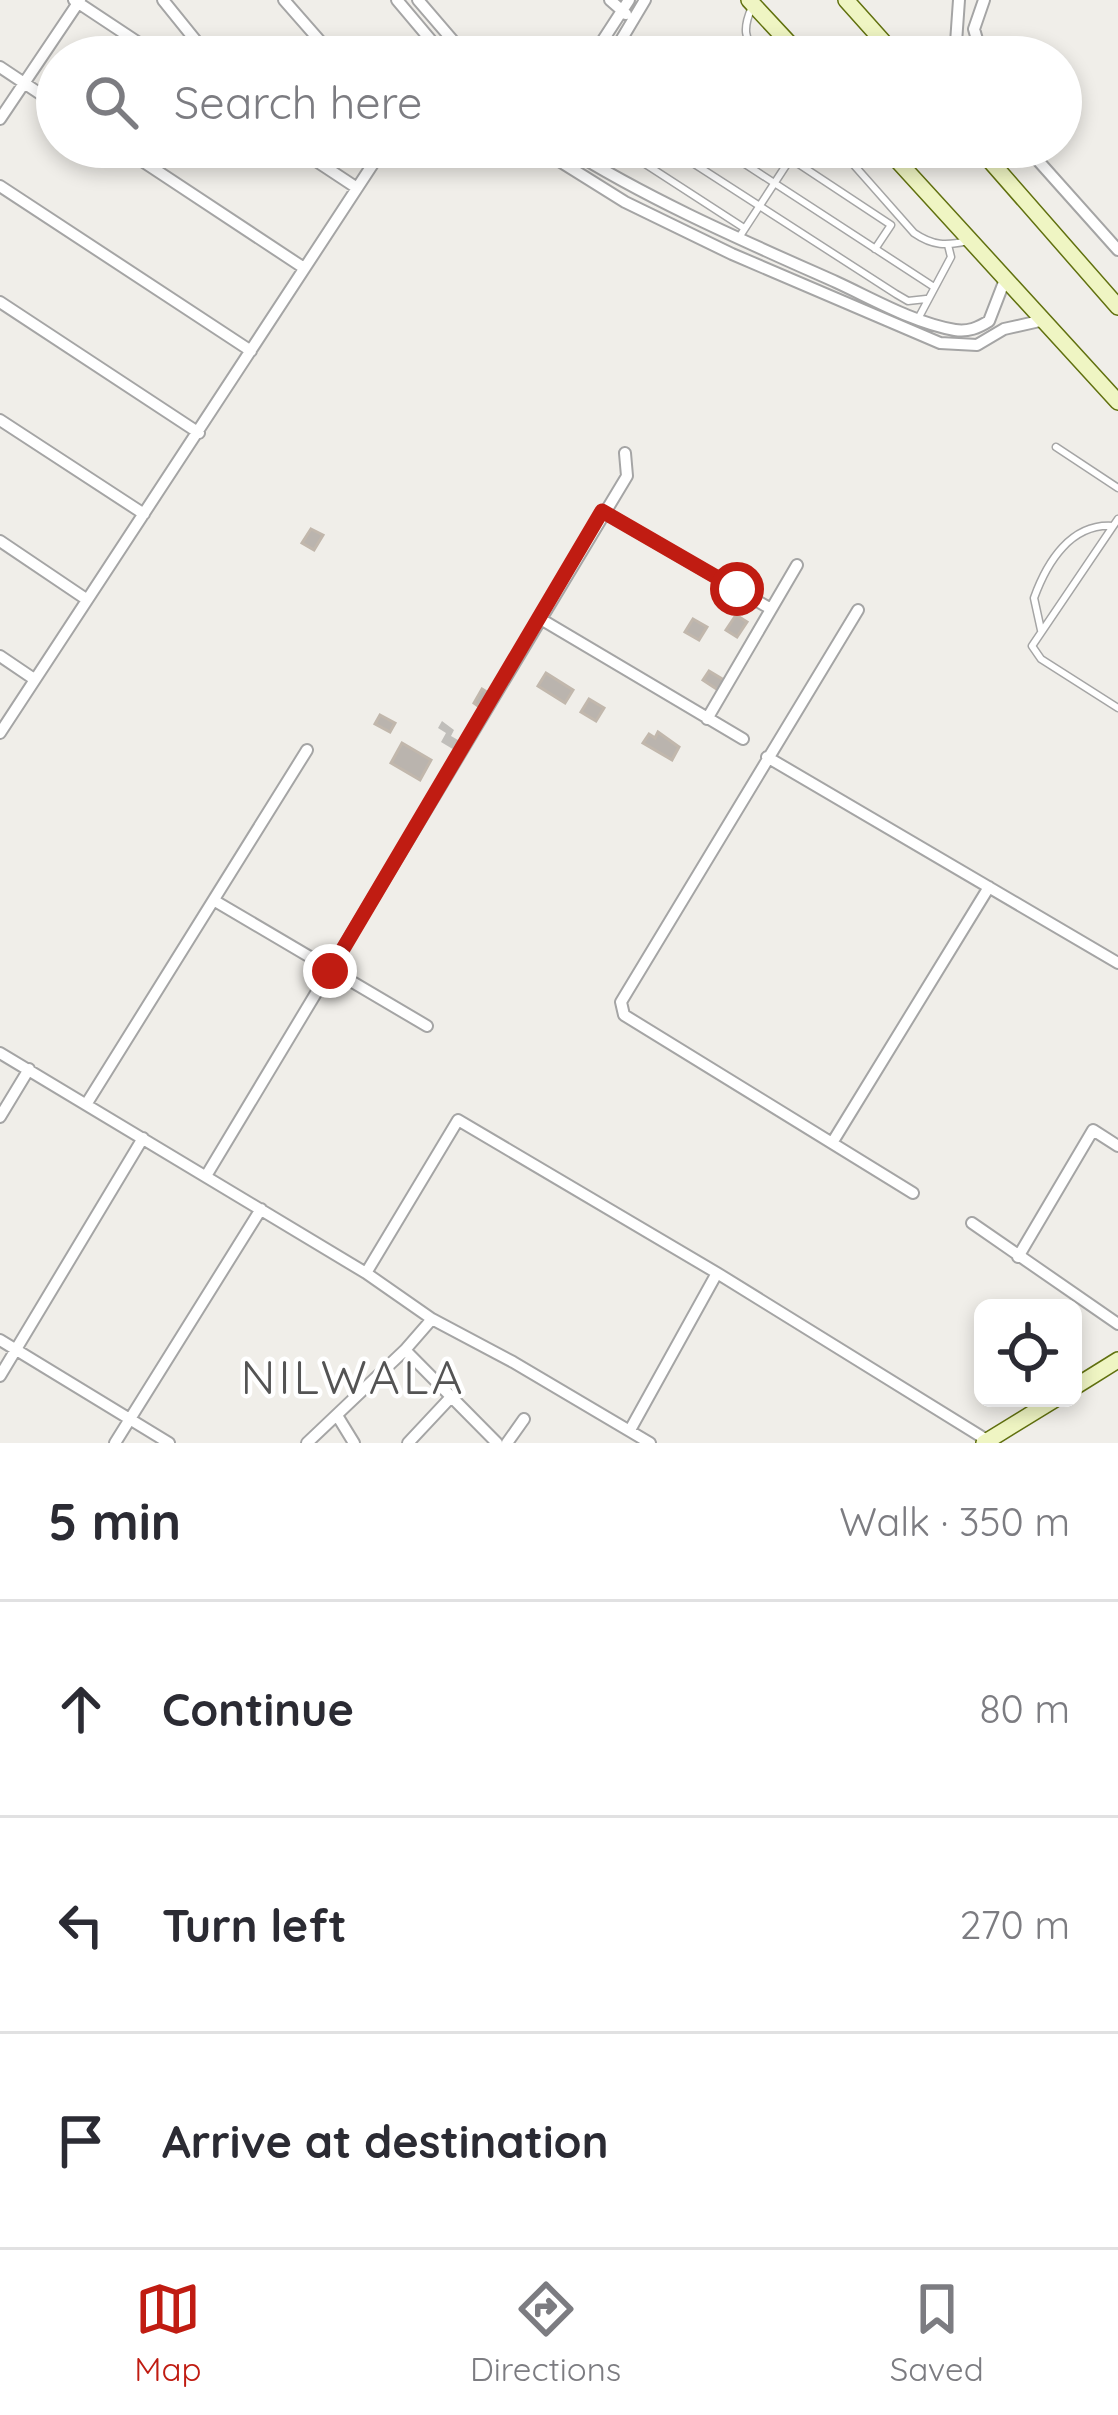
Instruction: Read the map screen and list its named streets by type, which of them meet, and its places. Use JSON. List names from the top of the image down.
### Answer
{
  "districts": ["NILWALA"],
  "page": {
    "search": "Search here",
    "heading": ["5 min", "Walk · 350 m"],
    "list": [
      ["Continue", "80 m"],
      ["Turn left", "270 m"],
      "Arrive at destination"
    ],
    "nav": ["Map", "Directions", "Saved"]
  }
}
